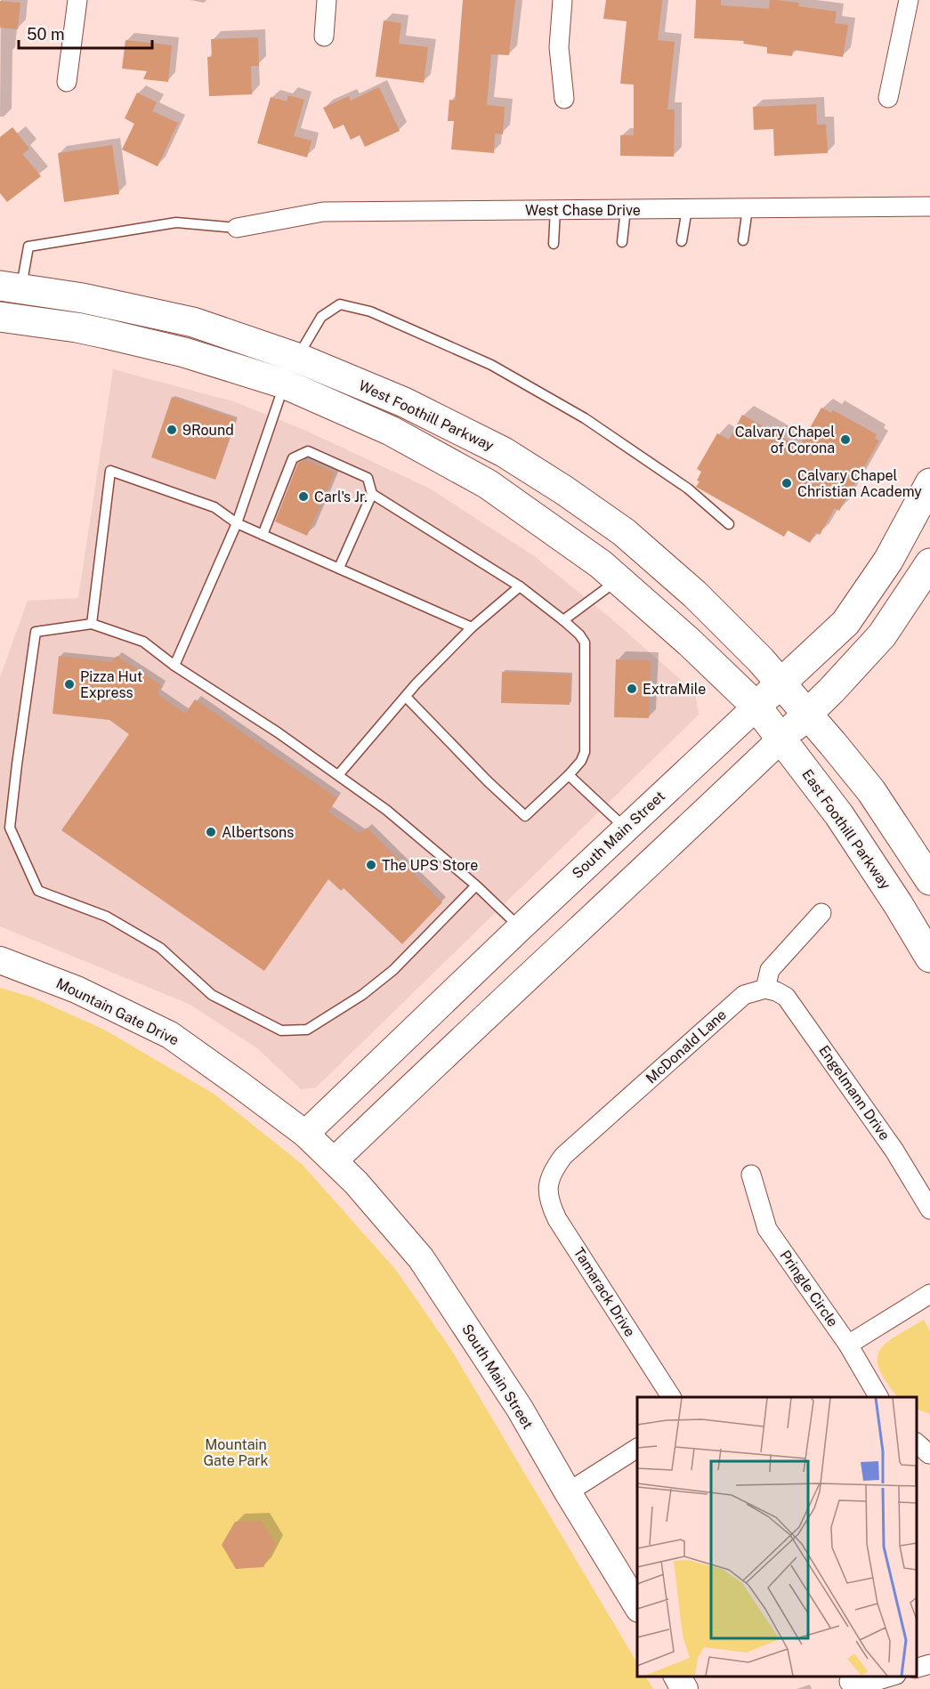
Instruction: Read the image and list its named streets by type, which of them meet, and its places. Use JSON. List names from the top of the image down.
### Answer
{
  "streets": {
    "main road": [
      "West Foothill Parkway",
      "East Foothill Parkway",
      "South Main Street",
      "Mountain Gate Drive"
    ],
    "street": [
      "West Chase Drive",
      "McDonald Lane",
      "Engelmann Drive",
      "Pringle Circle",
      "Tamarack Drive"
    ]
  },
  "crossings": [
    ["West Foothill Parkway", "East Foothill Parkway"],
    ["West Foothill Parkway", "South Main Street"],
    ["East Foothill Parkway", "South Main Street"],
    ["South Main Street", "Mountain Gate Drive"],
    ["McDonald Lane", "Engelmann Drive"],
    ["McDonald Lane", "Tamarack Drive"]
  ],
  "parks": ["Mountain Gate Park"],
  "places": [
    "9Round",
    "Calvary Chapel of Corona",
    "Calvary Chapel Christian Academy",
    "Carl's Jr.",
    "Pizza Hut Express",
    "ExtraMile",
    "Albertsons",
    "The UPS Store"
  ],
  "scale_bar": "50 m"
}
